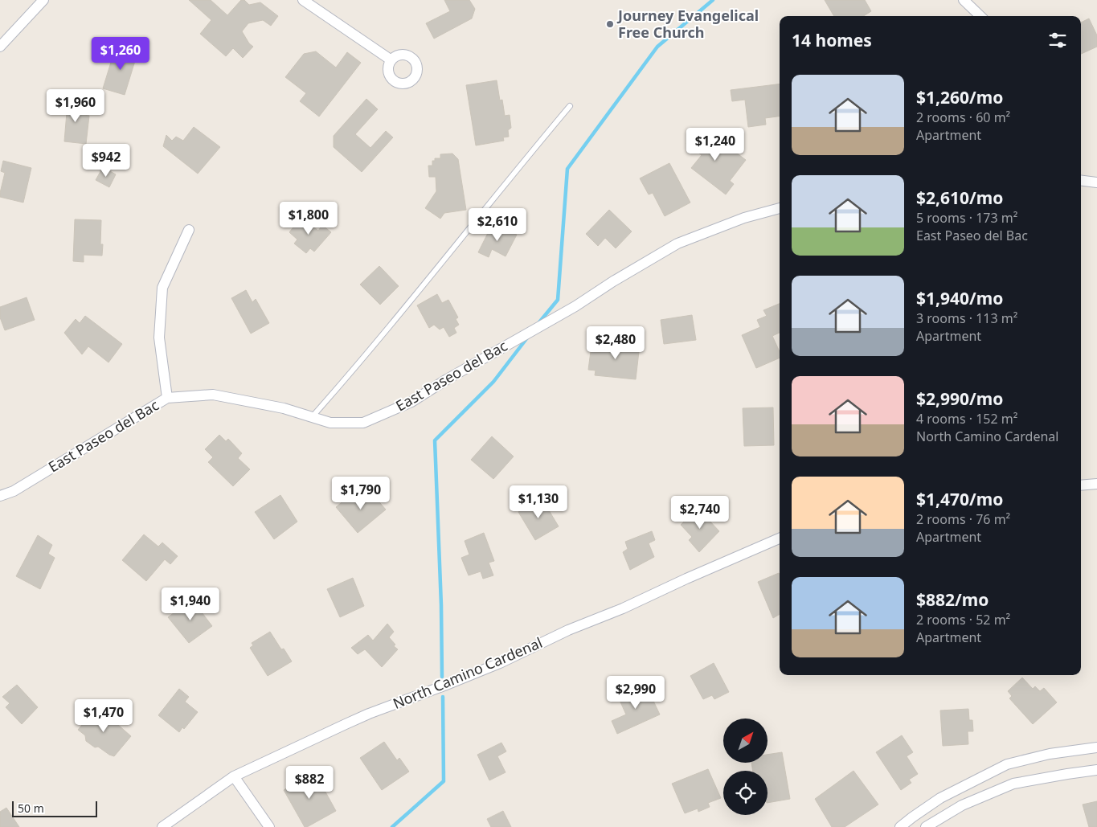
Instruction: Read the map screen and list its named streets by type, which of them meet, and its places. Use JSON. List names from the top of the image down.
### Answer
{
  "streets": {
    "street": ["East Paseo del Bac", "North Camino Cardenal"]
  },
  "places": ["Journey Evangelical Free Church"],
  "scale_bar": "50 m",
  "north": "top right",
  "page": {
    "heading": "14 homes",
    "price": [
      "$1,260",
      "$1,960",
      "$1,240",
      "$942",
      "$1,800",
      "$2,610",
      "$2,480",
      "$1,790",
      "$1,130",
      "$2,740",
      "$1,940",
      "$2,990",
      "$1,470",
      "$882"
    ],
    "list": [
      {
        "name": "$1,260/mo",
        "note": "2 rooms · 60 m² · Apartment"
      },
      {
        "name": "$2,610/mo",
        "note": "5 rooms · 173 m² · East Paseo del Bac"
      },
      {
        "name": "$1,940/mo",
        "note": "3 rooms · 113 m² · Apartment"
      },
      {
        "name": "$2,990/mo",
        "note": "4 rooms · 152 m² · North Camino Cardenal"
      },
      {
        "name": "$1,470/mo",
        "note": "2 rooms · 76 m² · Apartment"
      },
      {
        "name": "$882/mo",
        "note": "2 rooms · 52 m² · Apartment"
      }
    ],
    "scale": "50 m"
  }
}
